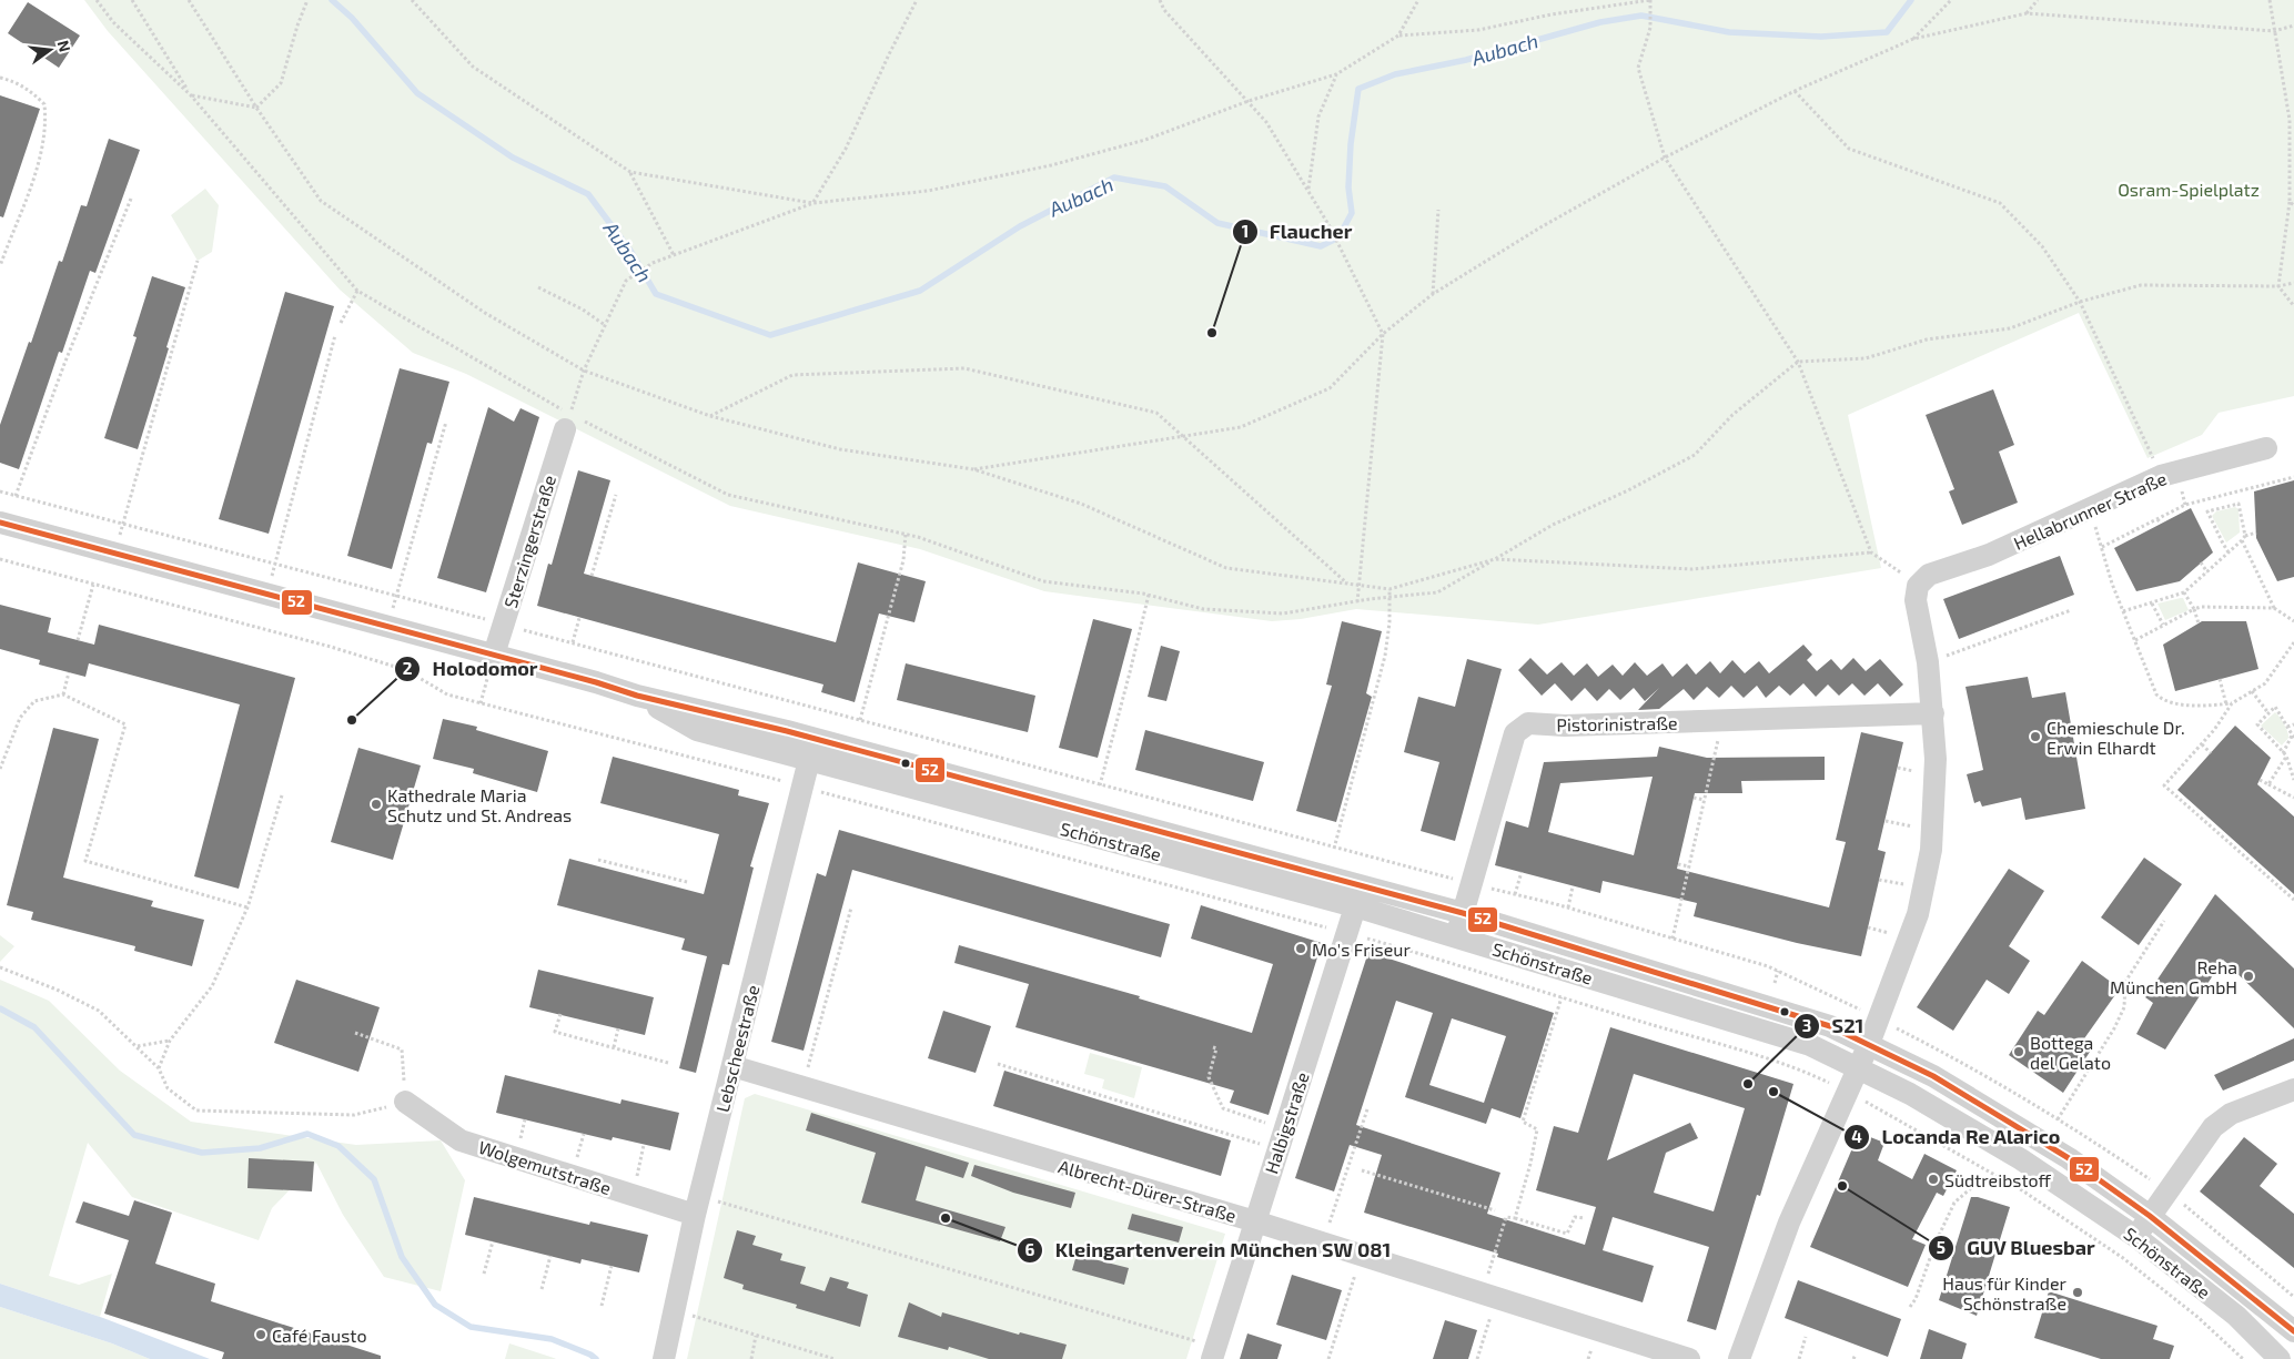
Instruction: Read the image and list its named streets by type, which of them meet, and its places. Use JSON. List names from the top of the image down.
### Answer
{
  "streets": {
    "street": [
      "Hellabrunner Straße",
      "Sterzingerstraße",
      "Pistorinistraße",
      "Schönstraße",
      "Lebscheestraße",
      "Halbigstraße",
      "Wolgemutstraße",
      "Albrecht-Dürer-Straße"
    ]
  },
  "crossings": [
    ["Sterzingerstraße", "Schönstraße"],
    ["Pistorinistraße", "Schönstraße"],
    ["Schönstraße", "Lebscheestraße"],
    ["Schönstraße", "Halbigstraße"],
    ["Lebscheestraße", "Wolgemutstraße"],
    ["Lebscheestraße", "Albrecht-Dürer-Straße"],
    ["Halbigstraße", "Albrecht-Dürer-Straße"]
  ],
  "water": ["Aubach"],
  "parks": ["Osram-Spielplatz"],
  "places": [
    "Flaucher",
    "Holodomor",
    "Chemieschule Dr. Erwin Elhardt",
    "Kathedrale Maria Schutz und St. Andreas",
    "Mo's Friseur",
    "Reha München GmbH",
    "Bottega del Gelato",
    "S21",
    "Locanda Re Alarico",
    "Südtreibstoff",
    "GUV Bluesbar",
    "Kleingartenverein München SW 081",
    "Haus für Kinder Schönstraße",
    "Café Fausto"
  ],
  "lines": ["transit line 52"],
  "north": "right"
}
